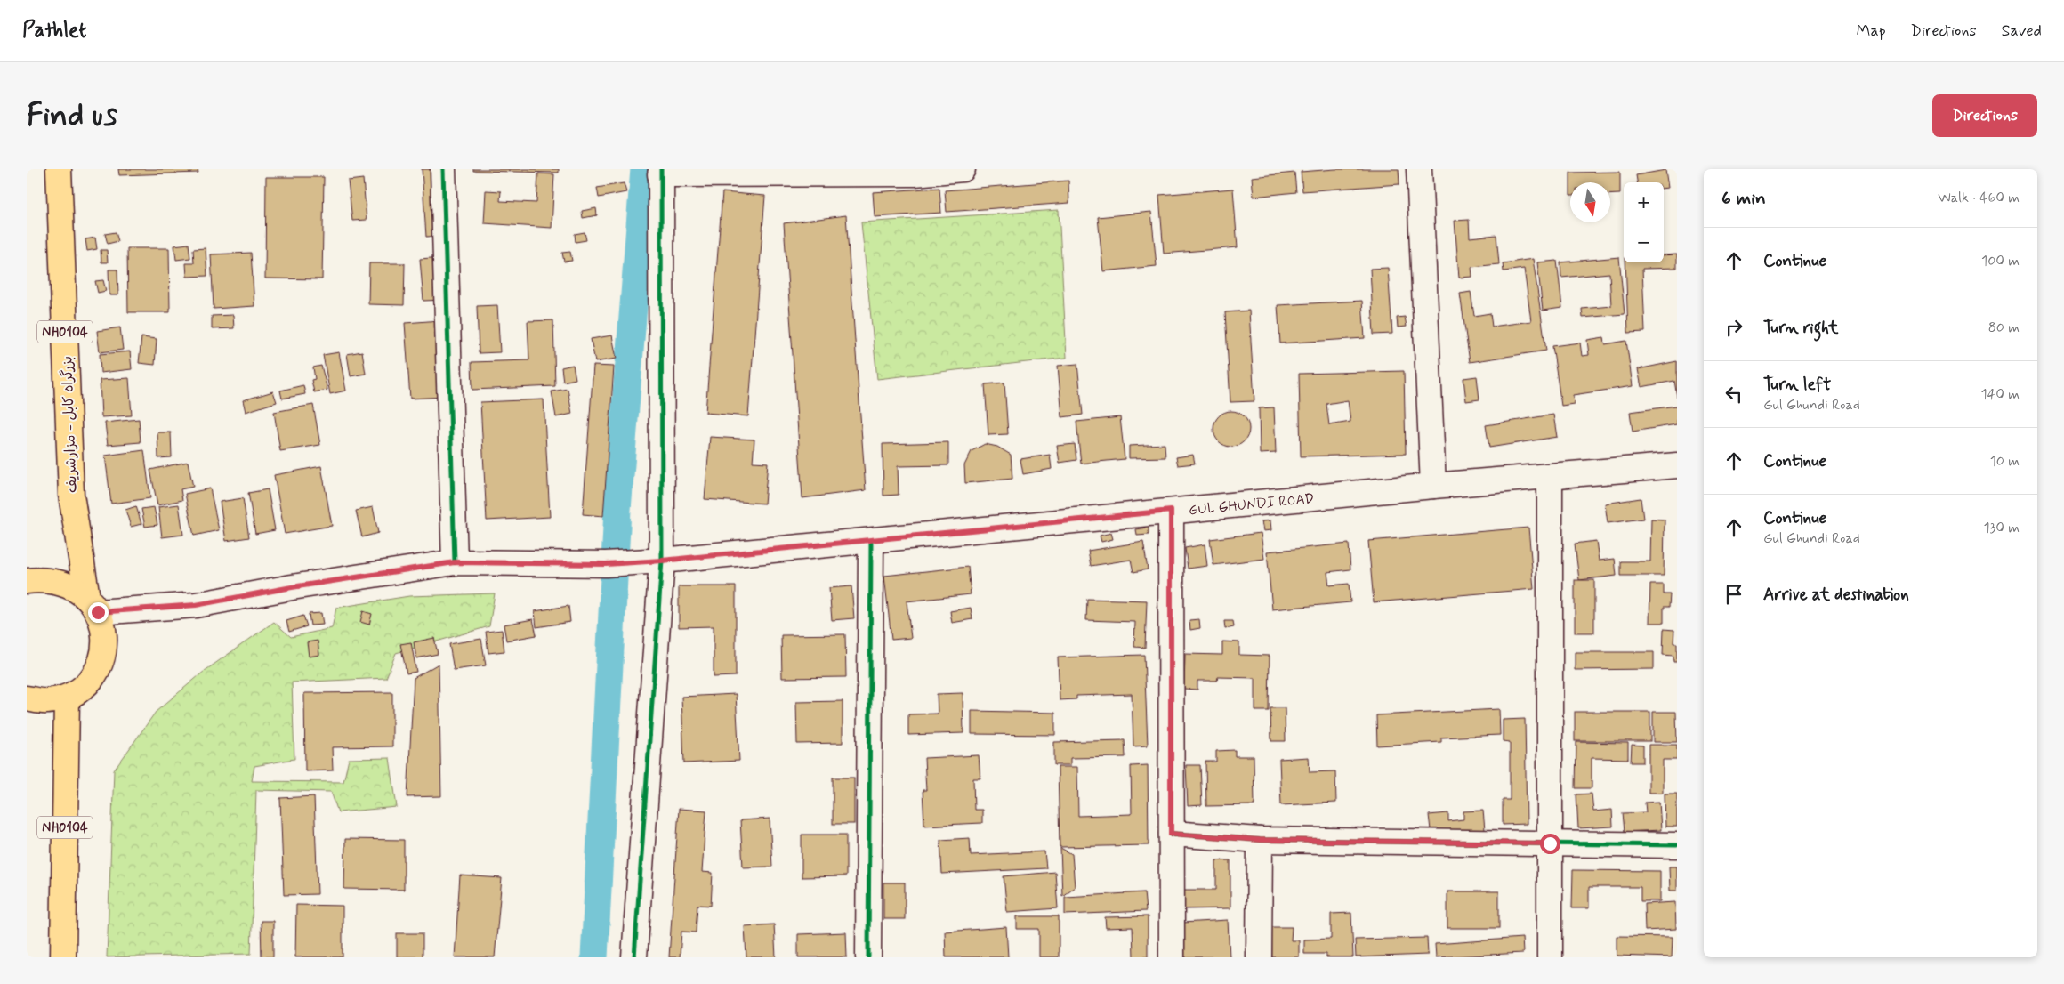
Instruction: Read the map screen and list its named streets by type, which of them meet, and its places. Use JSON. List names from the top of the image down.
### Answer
{
  "streets": {
    "highway": ["NH0104", "بزرگراه کابل - مزارشریف"],
    "street": ["GUL GHUNDI ROAD"]
  },
  "crossings": [
    ["NH0104", "بزرگراه کابل - مزارشریف"]
  ],
  "north": "bottom",
  "page": {
    "header": "Pathlet",
    "nav": ["Map", "Directions", "Saved"],
    "buttons": "Directions",
    "title": "Find us",
    "heading": ["6 min", "Walk · 460 m"],
    "map_buttons": ["+", "−"],
    "list": [
      ["Continue", "100 m"],
      ["Turn right", "80 m"],
      ["Turn left", "Gul Ghundi Road", "140 m"],
      ["Continue", "10 m"],
      ["Continue", "Gul Ghundi Road", "130 m"],
      "Arrive at destination"
    ]
  }
}
